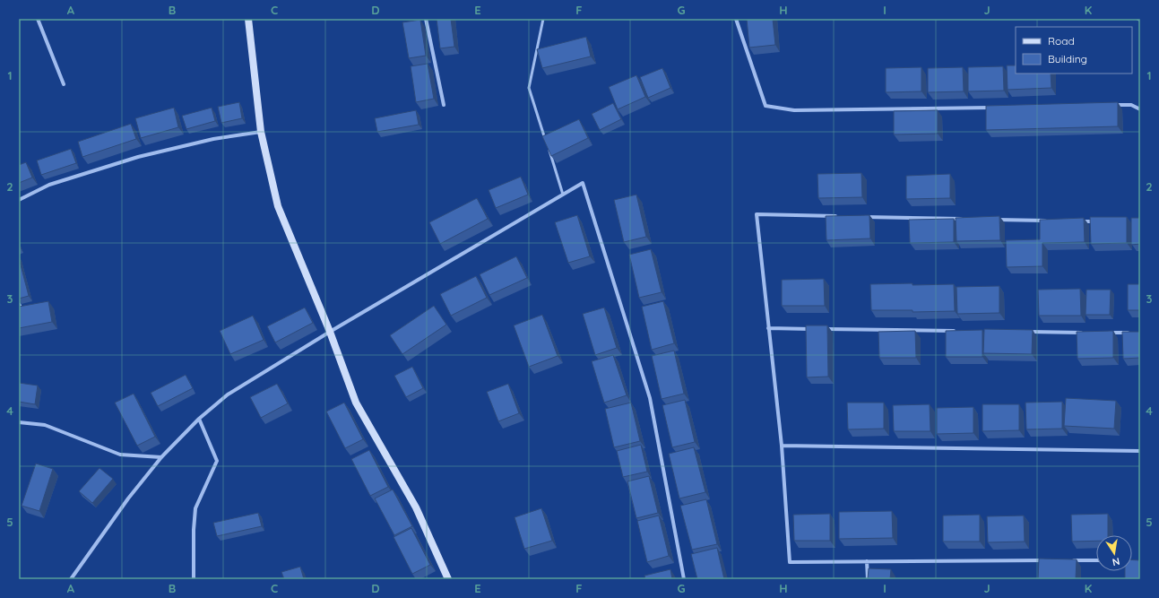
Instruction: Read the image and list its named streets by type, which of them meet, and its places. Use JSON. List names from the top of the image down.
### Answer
{
  "legend": ["Road", "Building"],
  "north": "bottom",
  "grid": {
    "columns": [
      "A",
      "B",
      "C",
      "D",
      "E",
      "F",
      "G",
      "H",
      "I",
      "J",
      "K"
    ],
    "rows": [
      "1",
      "2",
      "3",
      "4",
      "5"
    ]
  }
}
